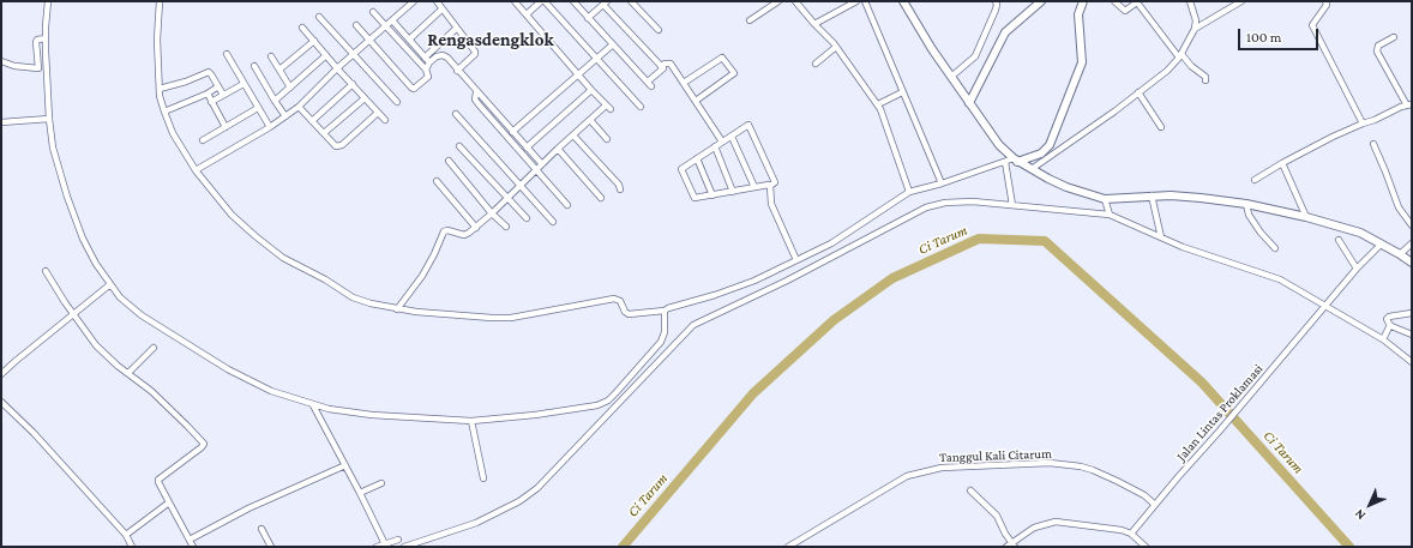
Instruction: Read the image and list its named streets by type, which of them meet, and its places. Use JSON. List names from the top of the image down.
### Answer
{
  "streets": {
    "street": ["Jalan Lintas Proklamasi", "Tanggul Kali Citarum"]
  },
  "crossings": [
    ["Jalan Lintas Proklamasi", "Tanggul Kali Citarum"]
  ],
  "districts": ["Rengasdengklok"],
  "water": ["Ci Tarum"],
  "scale_bar": "100 m",
  "north": "bottom left"
}
